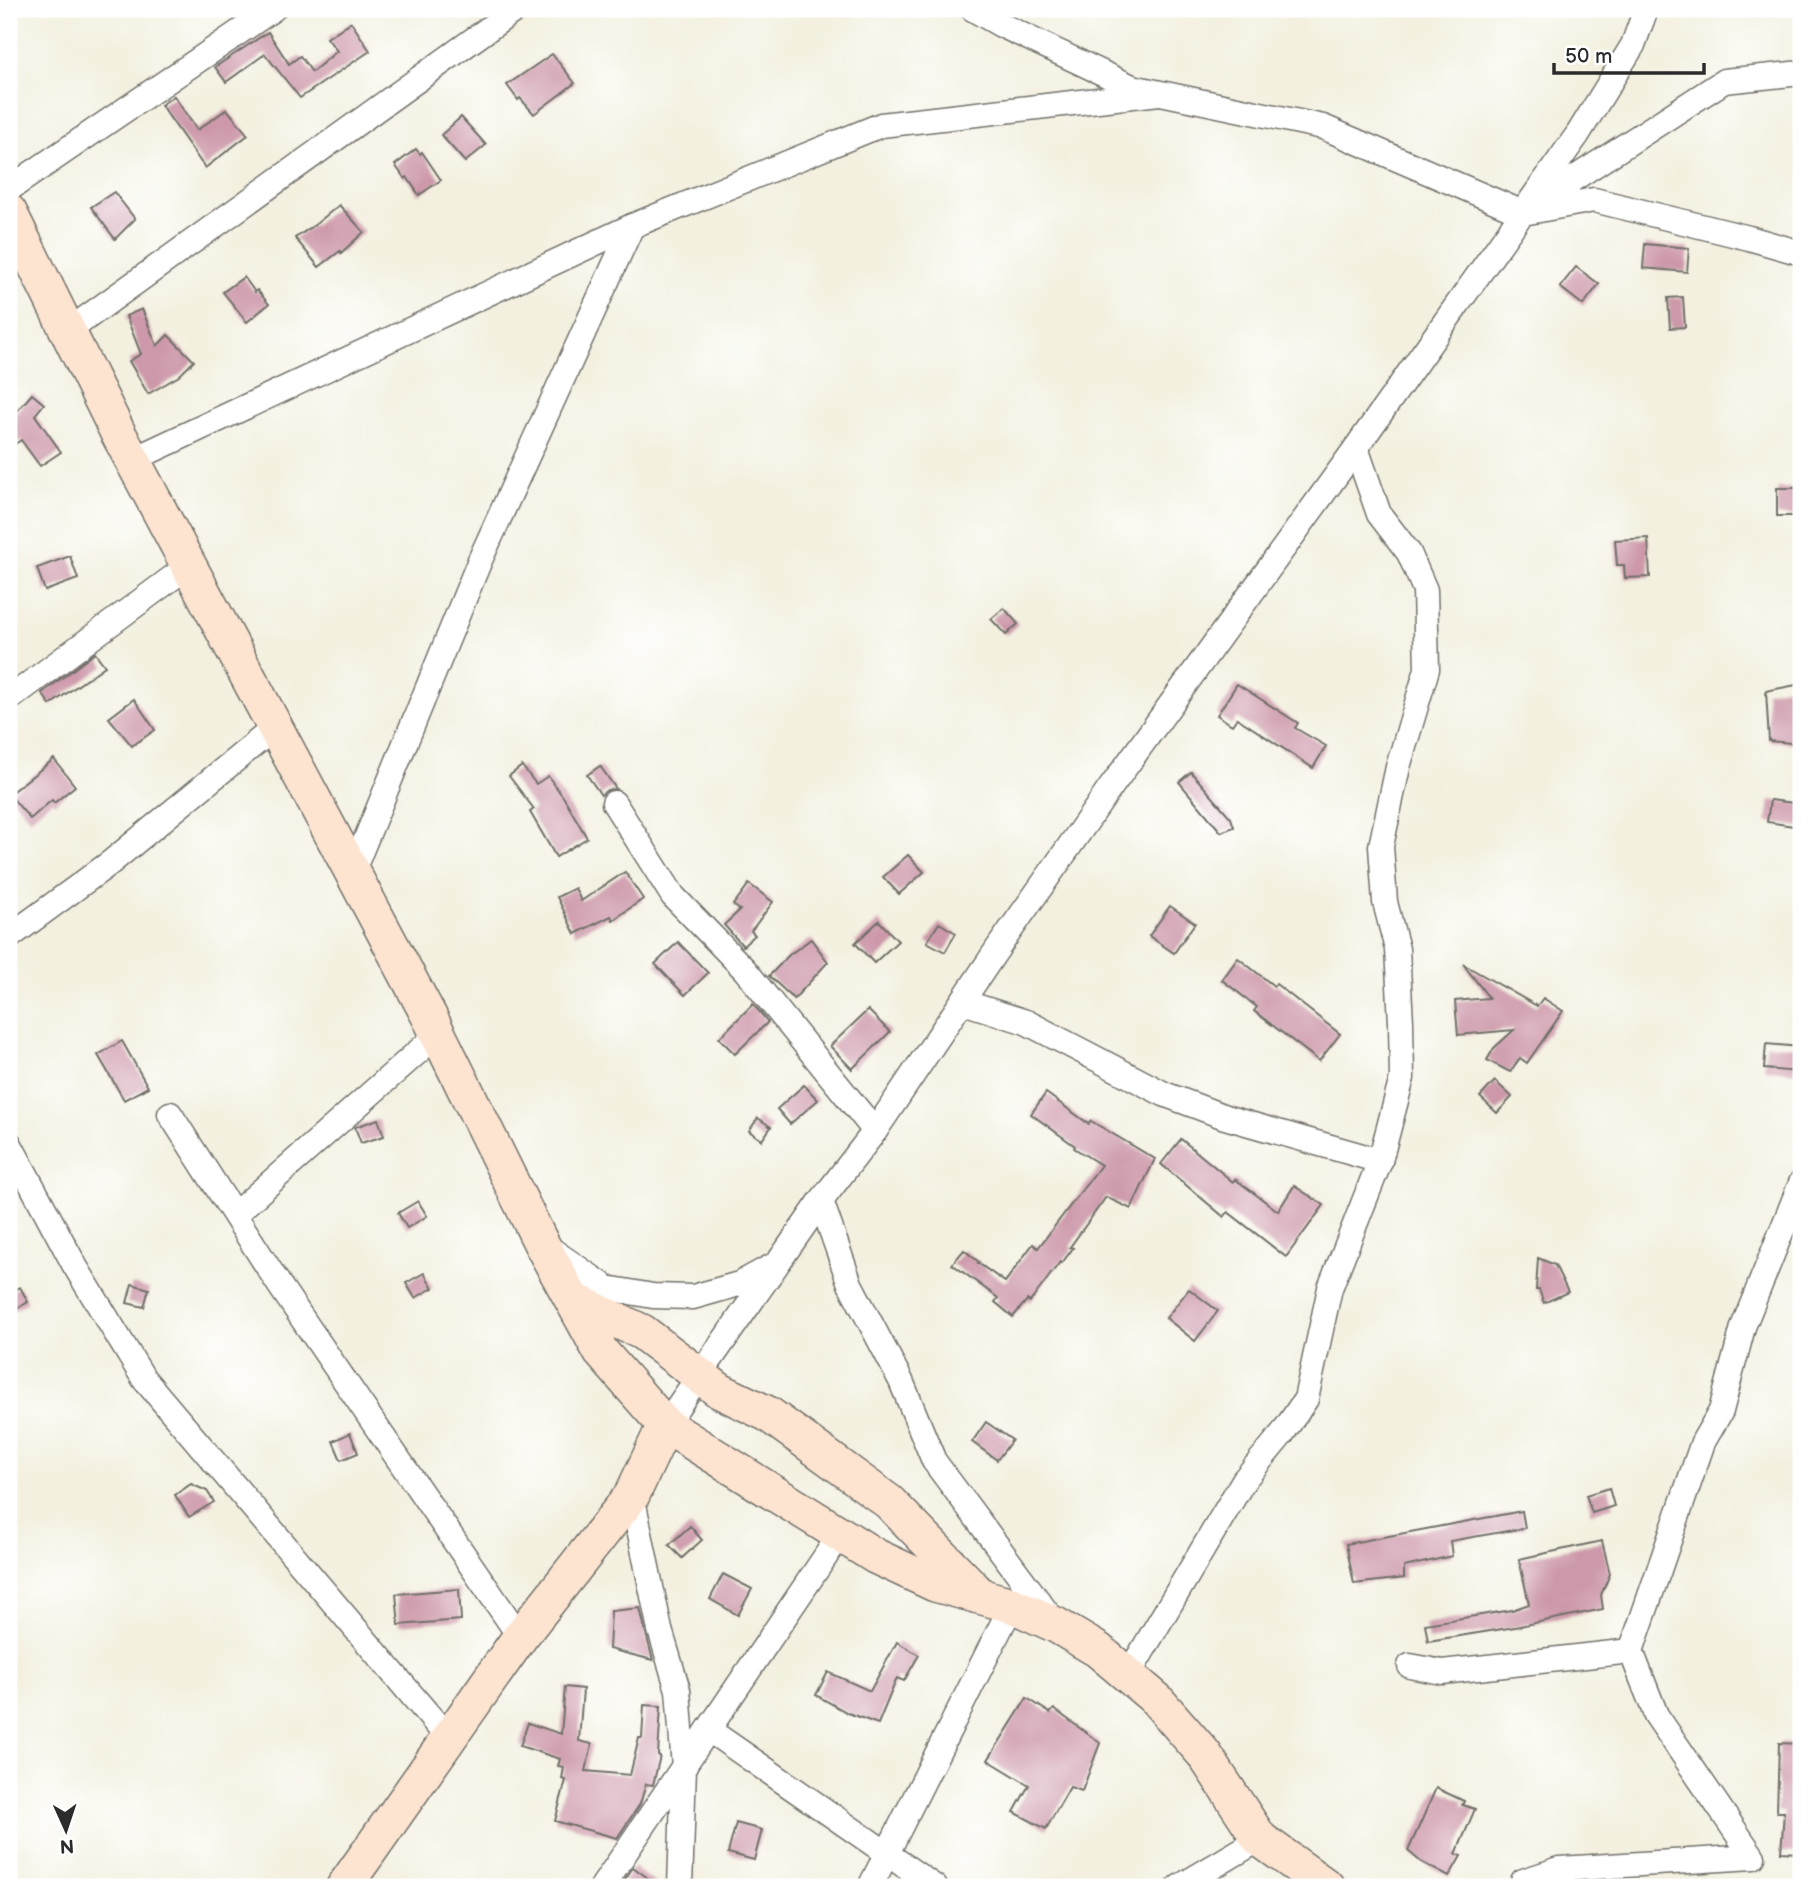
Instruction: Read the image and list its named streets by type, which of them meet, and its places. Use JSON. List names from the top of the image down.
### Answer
{
  "scale_bar": "50 m",
  "north": "bottom"
}
